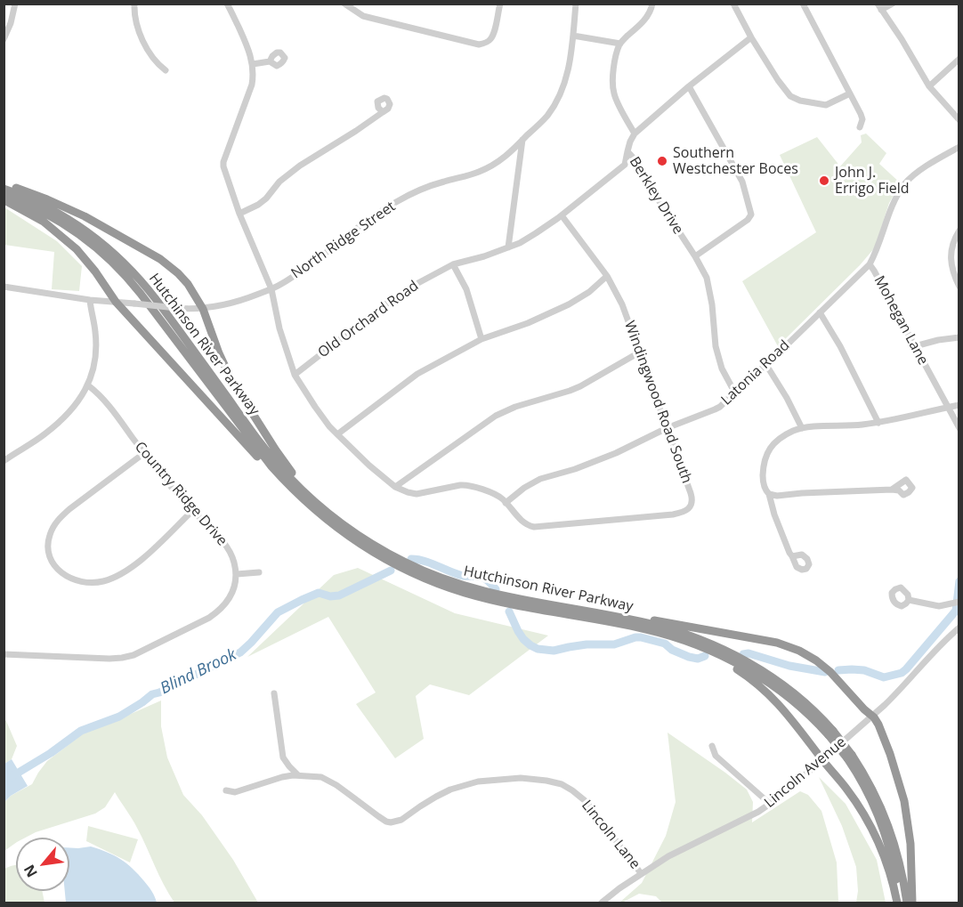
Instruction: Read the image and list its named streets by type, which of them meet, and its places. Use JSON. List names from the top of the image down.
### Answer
{
  "streets": {
    "highway": ["Hutchinson River Parkway"],
    "street": [
      "Berkley Drive",
      "North Ridge Street",
      "Old Orchard Road",
      "Mohegan Lane",
      "Latonia Road",
      "Windingwood Road South",
      "Country Ridge Drive",
      "Lincoln Avenue",
      "Lincoln Lane"
    ]
  },
  "crossings": [
    ["Berkley Drive", "Old Orchard Road"],
    ["Berkley Drive", "Latonia Road"],
    ["Old Orchard Road", "Windingwood Road South"],
    ["Mohegan Lane", "Latonia Road"],
    ["Latonia Road", "Windingwood Road South"],
    ["Lincoln Avenue", "Lincoln Lane"]
  ],
  "water": ["Blind Brook"],
  "places": ["Southern Westchester Boces", "John J. Errigo Field"],
  "north": "bottom left"
}
